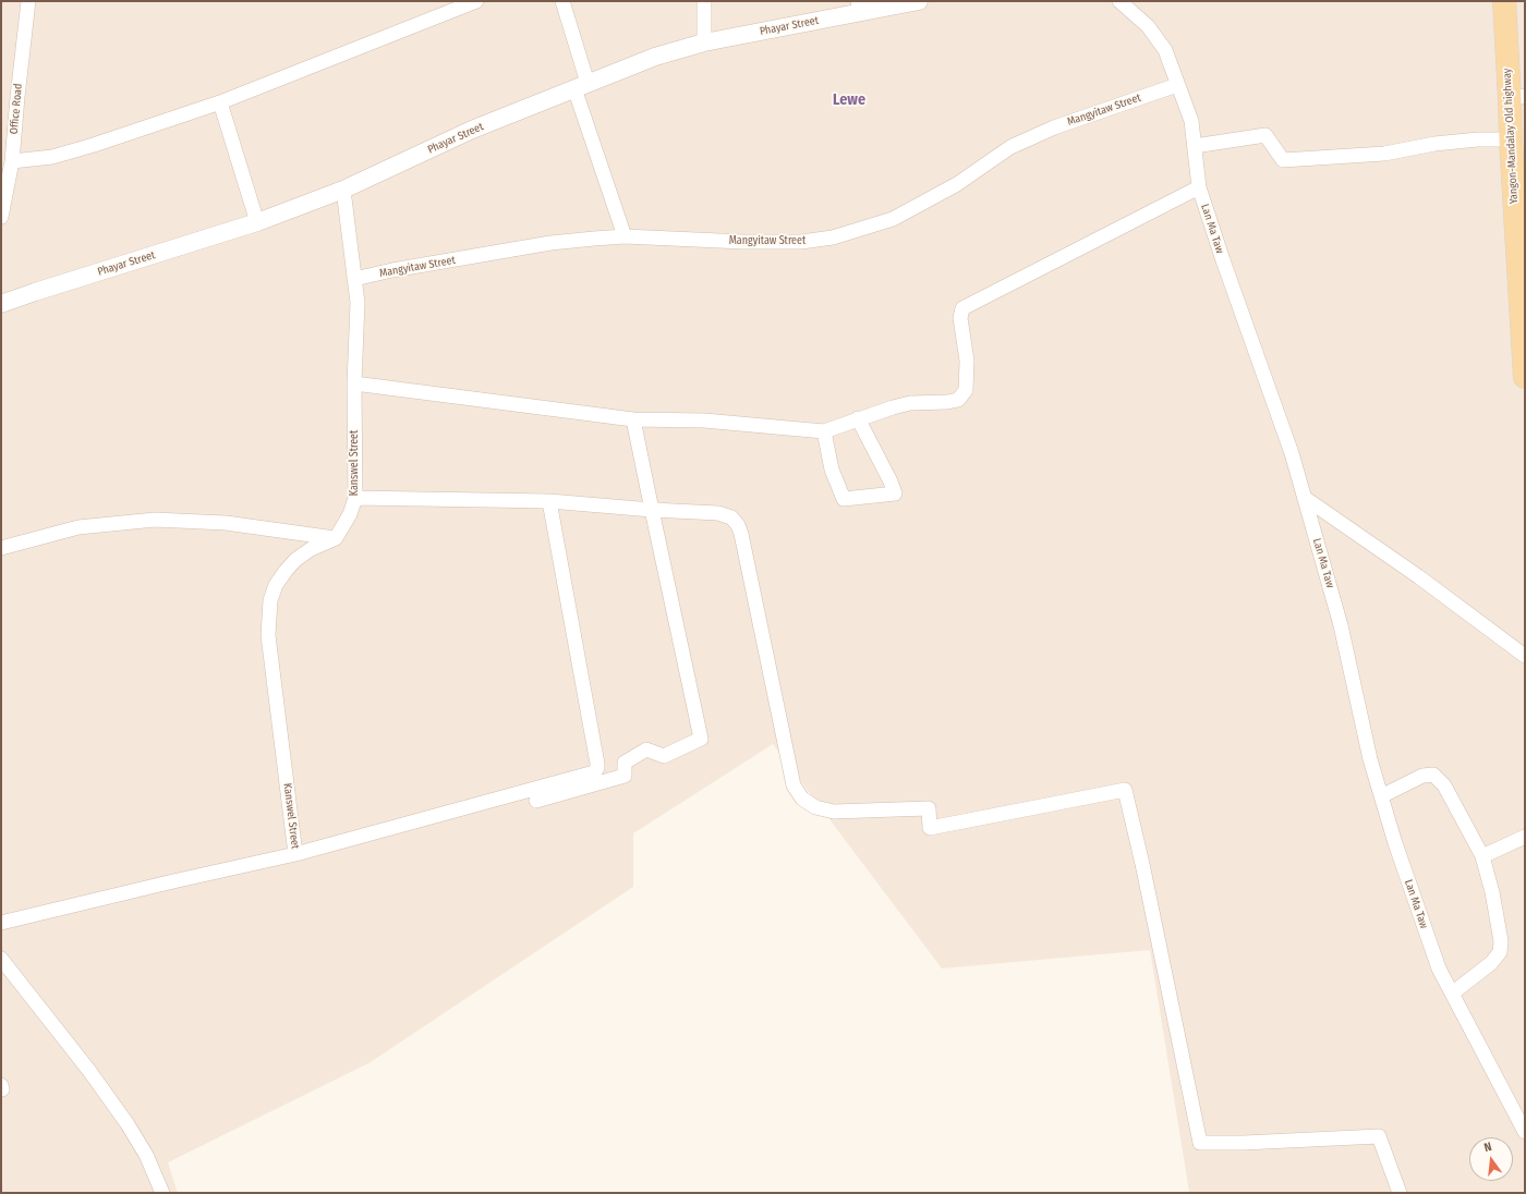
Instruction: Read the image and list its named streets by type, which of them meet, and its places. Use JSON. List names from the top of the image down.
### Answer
{
  "streets": {
    "main road": ["Yangon-Mandalay Old highway"],
    "street": [
      "Phayar Street",
      "Office Road",
      "Mangyitaw Street",
      "Lan Ma Taw",
      "Kanswel Street"
    ]
  },
  "crossings": [
    ["Phayar Street", "Kanswel Street"],
    ["Mangyitaw Street", "Lan Ma Taw"],
    ["Mangyitaw Street", "Kanswel Street"]
  ],
  "districts": ["Lewe"],
  "north": "top"
}
